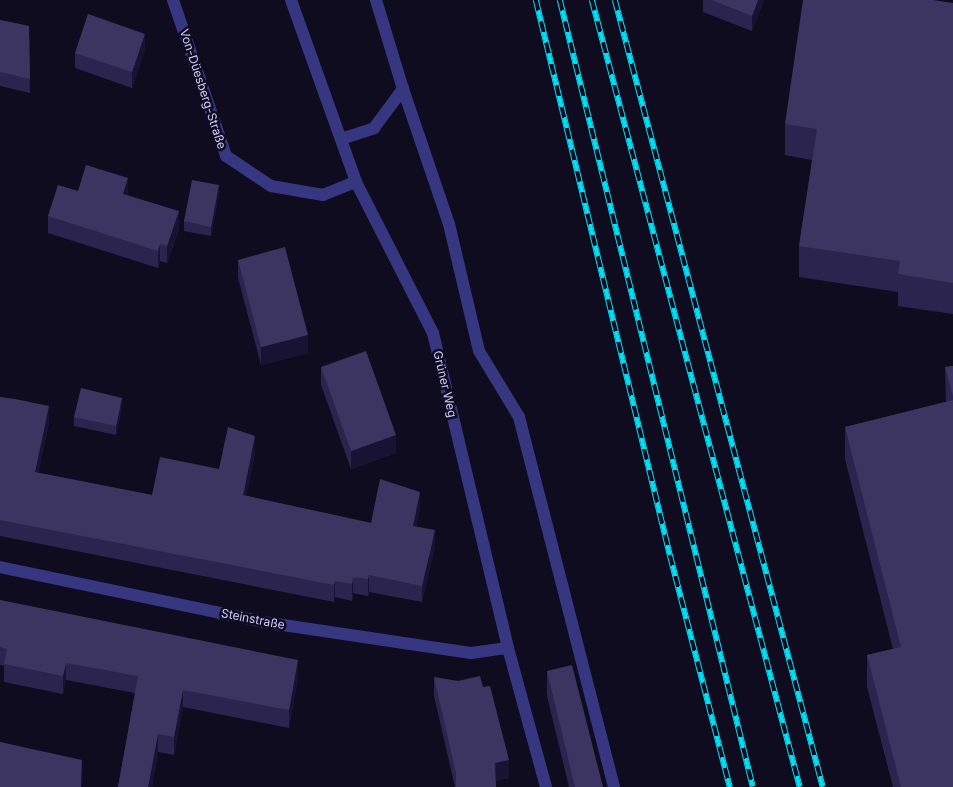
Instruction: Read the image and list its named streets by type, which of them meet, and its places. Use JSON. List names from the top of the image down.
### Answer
{
  "streets": {
    "street": ["Von-Düesberg-Straße", "Grüner Weg", "Steinstraße"]
  },
  "crossings": [
    ["Von-Düesberg-Straße", "Grüner Weg"],
    ["Grüner Weg", "Steinstraße"]
  ]
}
